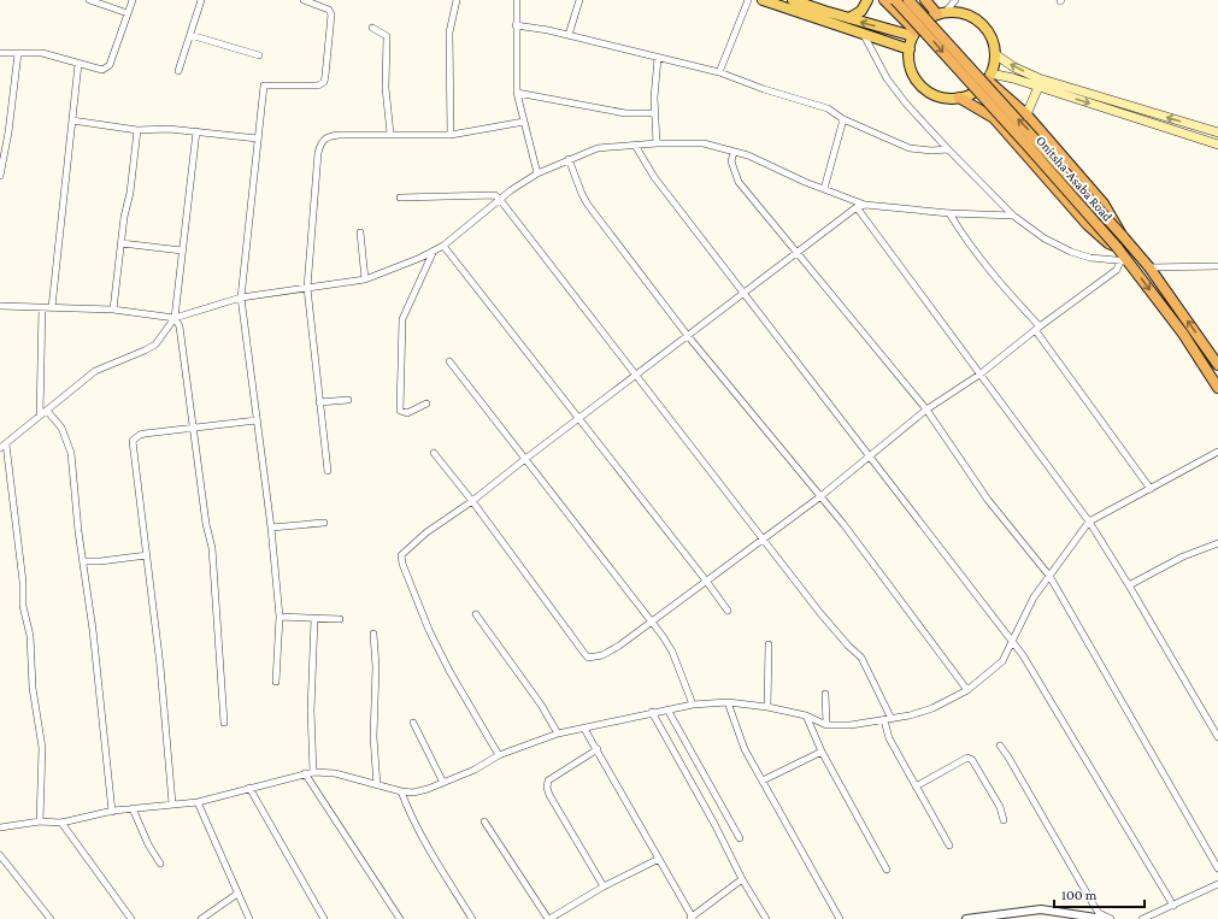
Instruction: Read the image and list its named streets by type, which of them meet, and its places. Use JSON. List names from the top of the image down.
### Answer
{
  "streets": {
    "highway": ["Onitsha-Asaba Road"]
  },
  "scale_bar": "100 m"
}
